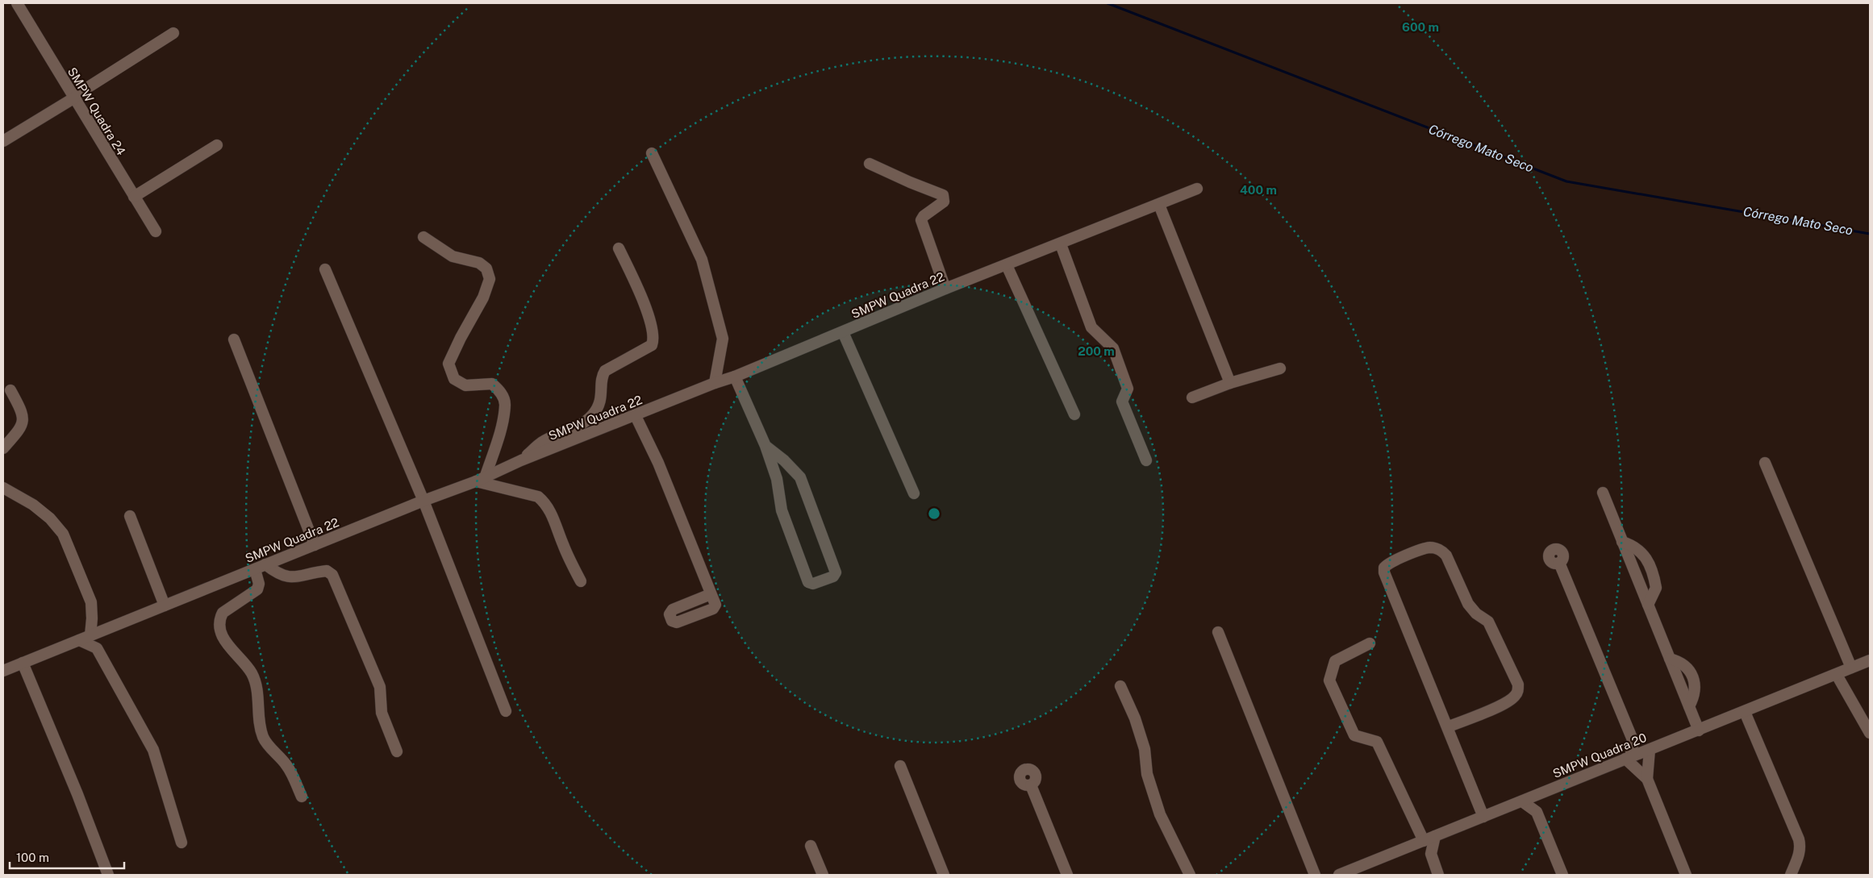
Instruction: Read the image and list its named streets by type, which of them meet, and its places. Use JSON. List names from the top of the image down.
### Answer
{
  "streets": {
    "street": ["SMPW Quadra 24", "SMPW Quadra 22", "SMPW Quadra 20"]
  },
  "water": ["Córrego Mato Seco"],
  "scale_bar": "100 m",
  "rings": ["600 m", "400 m", "200 m"]
}
